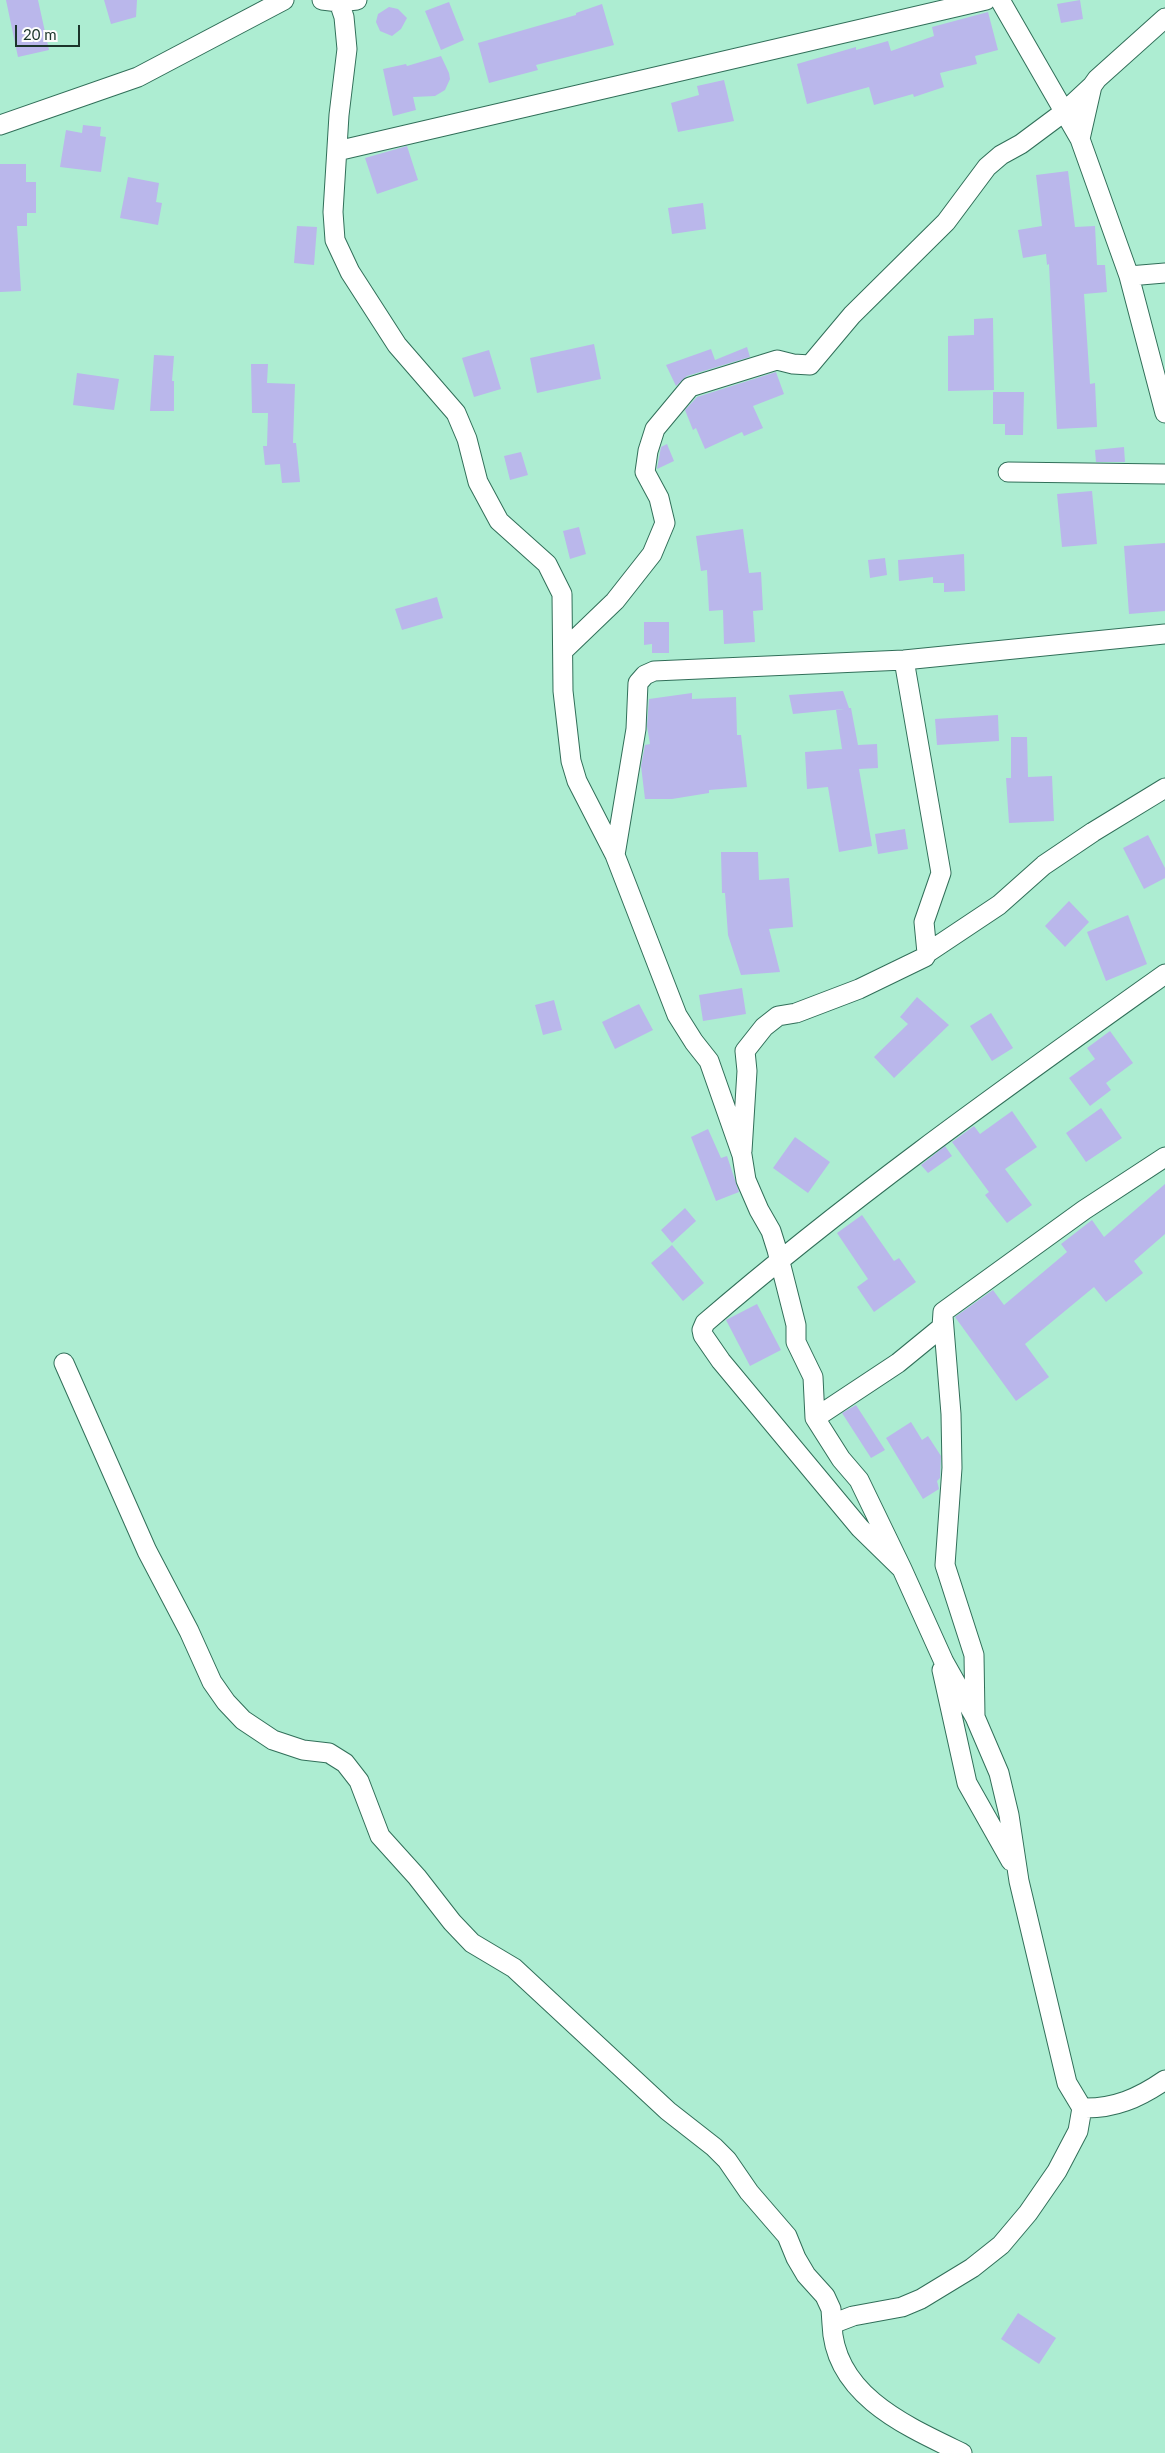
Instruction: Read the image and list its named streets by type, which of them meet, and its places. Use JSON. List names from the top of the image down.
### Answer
{
  "scale_bar": "20 m"
}
